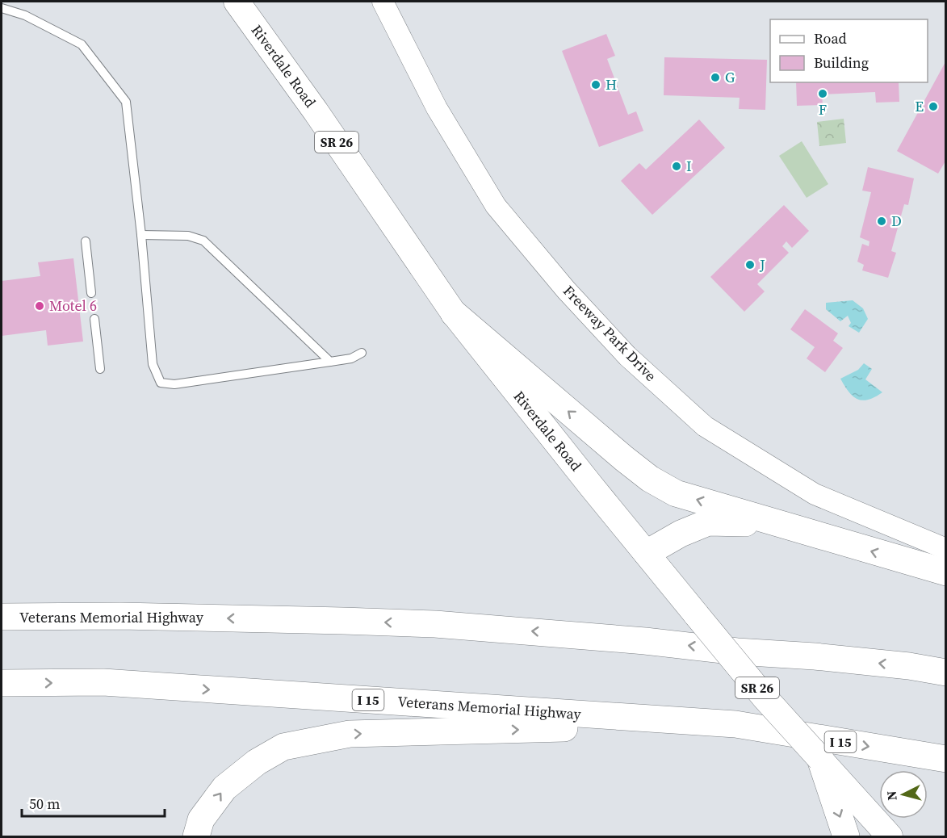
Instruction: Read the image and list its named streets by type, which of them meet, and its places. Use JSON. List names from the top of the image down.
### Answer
{
  "streets": {
    "highway": ["Veterans Memorial Highway", "I 15"],
    "main road": ["Riverdale Road", "SR 26"],
    "street": ["Freeway Park Drive"]
  },
  "places": [
    "G",
    "H",
    "F",
    "E",
    "I",
    "D",
    "J",
    "Motel 6"
  ],
  "legend": ["Road", "Building"],
  "scale_bar": "50 m",
  "north": "left"
}
